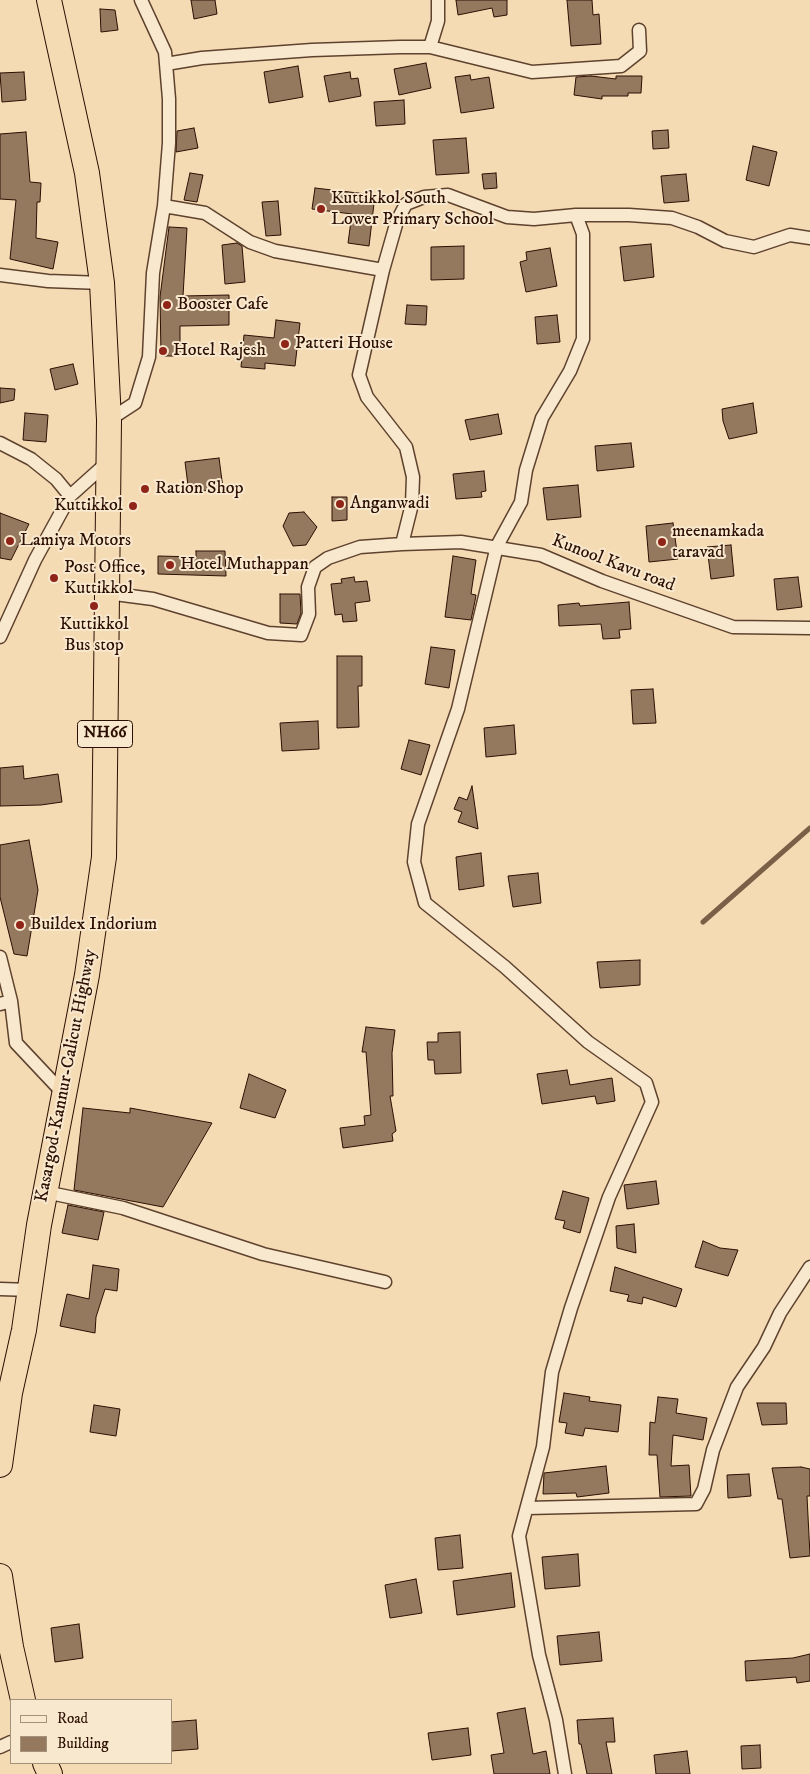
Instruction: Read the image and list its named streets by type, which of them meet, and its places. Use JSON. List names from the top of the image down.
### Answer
{
  "streets": {
    "highway": ["NH66", "Kasargod-Kannur-Calicut Highway"],
    "street": ["Kunool Kavu road"]
  },
  "crossings": [
    ["Kunool Kavu road", "Kasargod-Kannur-Calicut Highway"]
  ],
  "places": [
    "Kuttikkol South Lower Primary School",
    "Booster Cafe",
    "Patteri House",
    "Hotel Rajesh",
    "Ration Shop",
    "Anganwadi",
    "Kuttikkol",
    "Lamiya Motors",
    "meenamkada taravad",
    "Hotel Muthappan",
    "Post Office, Kuttikkol",
    "Kuttikkol Bus stop",
    "Buildex Indorium"
  ],
  "legend": ["Road", "Building"]
}
